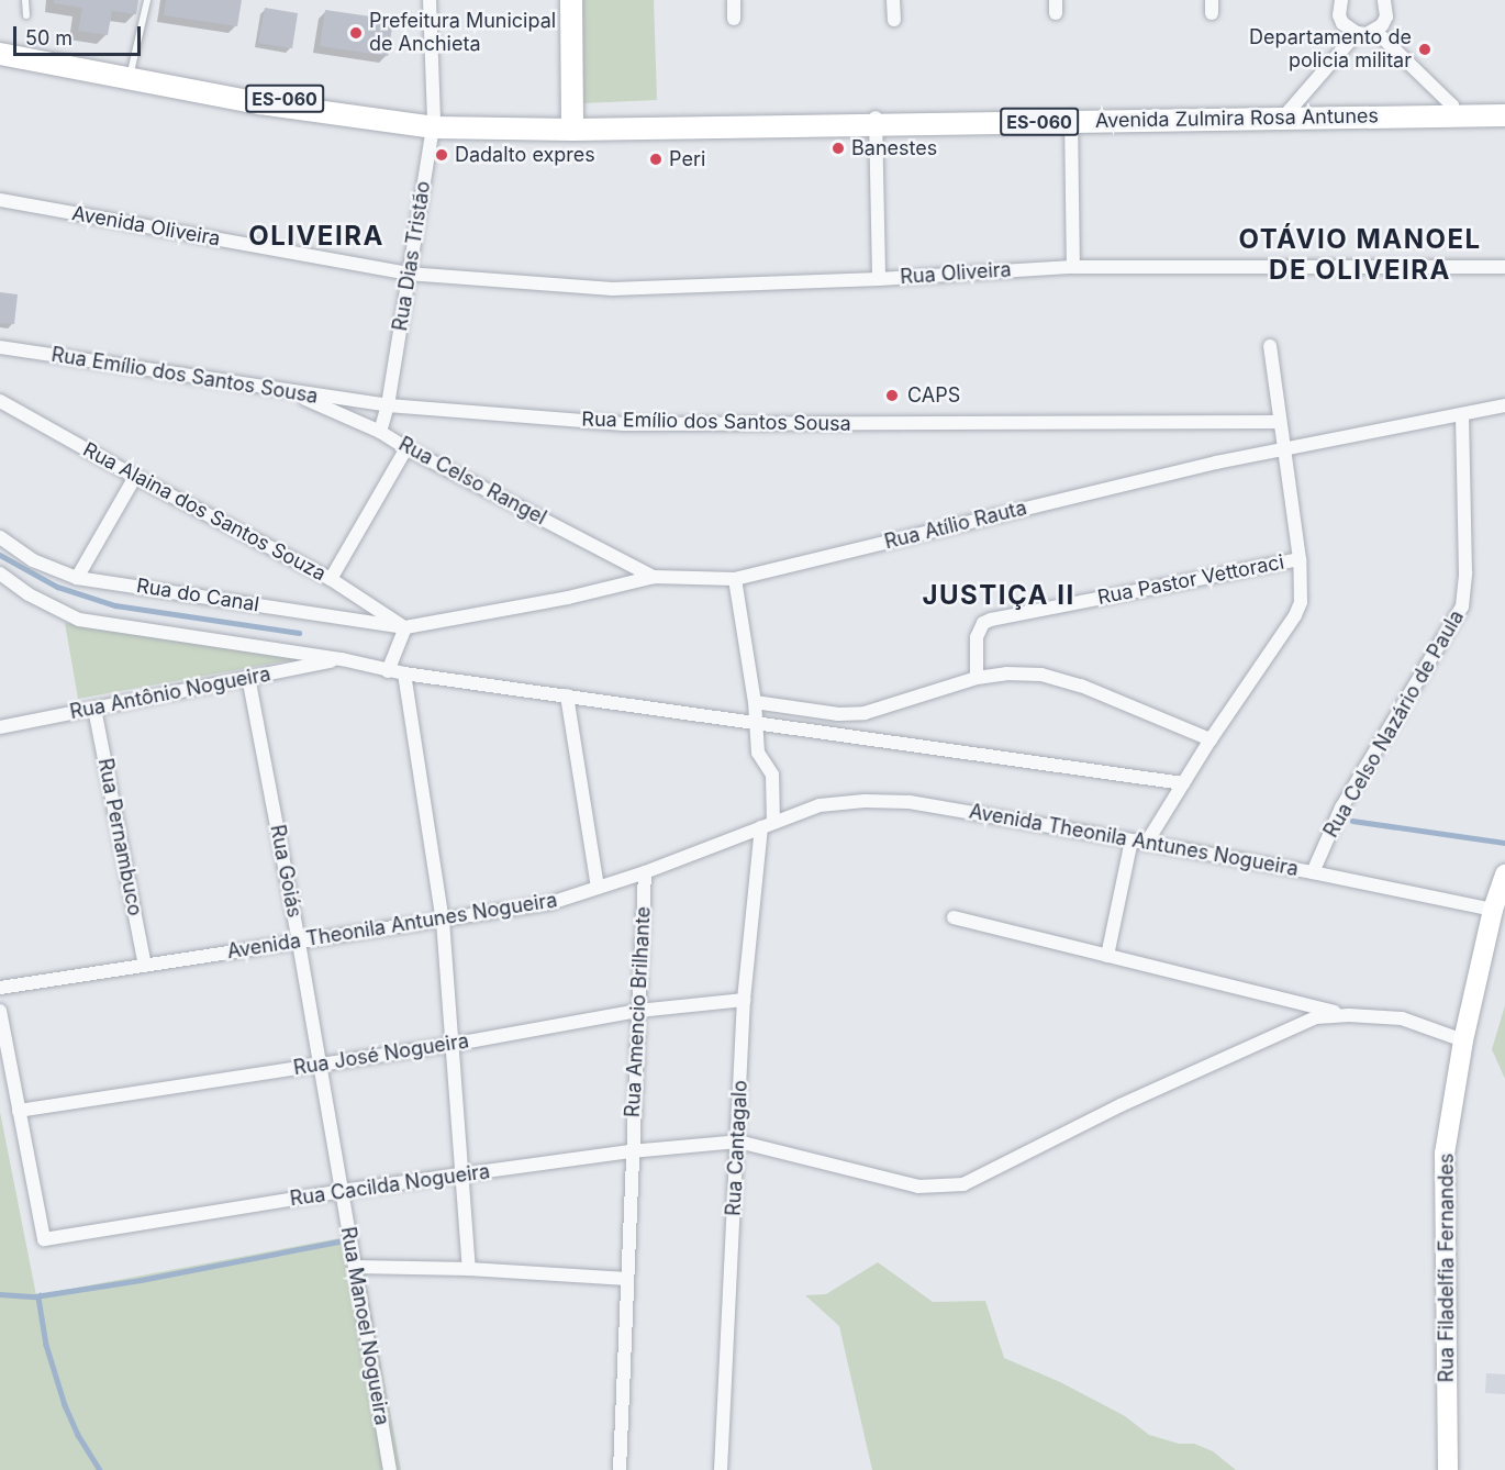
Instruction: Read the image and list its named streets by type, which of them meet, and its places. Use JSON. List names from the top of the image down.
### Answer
{
  "streets": {
    "main road": ["ES-060", "Avenida Zulmira Rosa Antunes", "Rua Filadelfia Fernandes"],
    "street": [
      "Avenida Oliveira",
      "Rua Dias Tristão",
      "Rua Oliveira",
      "Rua Emílio dos Santos Sousa",
      "Rua Celso Rangel",
      "Rua Alaina dos Santos Souza",
      "Rua Atílio Rauta",
      "Rua Pastor Vettoraci",
      "Rua do Canal",
      "Rua Antônio Nogueira",
      "Rua Celso Nazário de Paula",
      "Rua Pernambuco",
      "Avenida Theonila Antunes Nogueira",
      "Rua Goiás",
      "Rua Amencio Brilhante",
      "Rua José Nogueira",
      "Rua Cantagalo",
      "Rua Cacilda Nogueira",
      "Rua Manoel Nogueira"
    ]
  },
  "crossings": [
    ["ES-060", "Avenida Zulmira Rosa Antunes"],
    ["ES-060", "Rua Dias Tristão"],
    ["Avenida Oliveira", "Rua Dias Tristão"],
    ["Avenida Oliveira", "Rua Oliveira"],
    ["Rua Dias Tristão", "Rua Oliveira"],
    ["Rua Dias Tristão", "Rua Emílio dos Santos Sousa"],
    ["Rua Dias Tristão", "Rua Celso Rangel"],
    ["Rua Emílio dos Santos Sousa", "Rua Celso Rangel"],
    ["Rua Celso Rangel", "Rua Atílio Rauta"],
    ["Rua Alaina dos Santos Souza", "Rua Atílio Rauta"],
    ["Rua Alaina dos Santos Souza", "Rua do Canal"],
    ["Rua Atílio Rauta", "Rua do Canal"],
    ["Rua Atílio Rauta", "Rua Celso Nazário de Paula"],
    ["Rua do Canal", "Rua Antônio Nogueira"],
    ["Rua Antônio Nogueira", "Rua Pernambuco"],
    ["Rua Antônio Nogueira", "Rua Goiás"],
    ["Rua Celso Nazário de Paula", "Avenida Theonila Antunes Nogueira"],
    ["Rua Pernambuco", "Avenida Theonila Antunes Nogueira"],
    ["Avenida Theonila Antunes Nogueira", "Rua Goiás"],
    ["Avenida Theonila Antunes Nogueira", "Rua Amencio Brilhante"],
    ["Avenida Theonila Antunes Nogueira", "Rua Cantagalo"],
    ["Avenida Theonila Antunes Nogueira", "Rua Filadelfia Fernandes"],
    ["Rua Goiás", "Rua José Nogueira"],
    ["Rua Goiás", "Rua Manoel Nogueira"],
    ["Rua Amencio Brilhante", "Rua José Nogueira"],
    ["Rua Amencio Brilhante", "Rua Cacilda Nogueira"],
    ["Rua José Nogueira", "Rua Cantagalo"],
    ["Rua José Nogueira", "Rua Cacilda Nogueira"],
    ["Rua José Nogueira", "Rua Manoel Nogueira"],
    ["Rua Cantagalo", "Rua Cacilda Nogueira"],
    ["Rua Cacilda Nogueira", "Rua Manoel Nogueira"]
  ],
  "districts": ["OLIVEIRA", "OTÁVIO MANOEL DE OLIVEIRA", "JUSTIÇA II"],
  "places": [
    "Prefeitura Municipal de Anchieta",
    "Departamento de policia militar",
    "Banestes",
    "Dadalto expres",
    "Peri",
    "CAPS"
  ],
  "scale_bar": "50 m"
}
